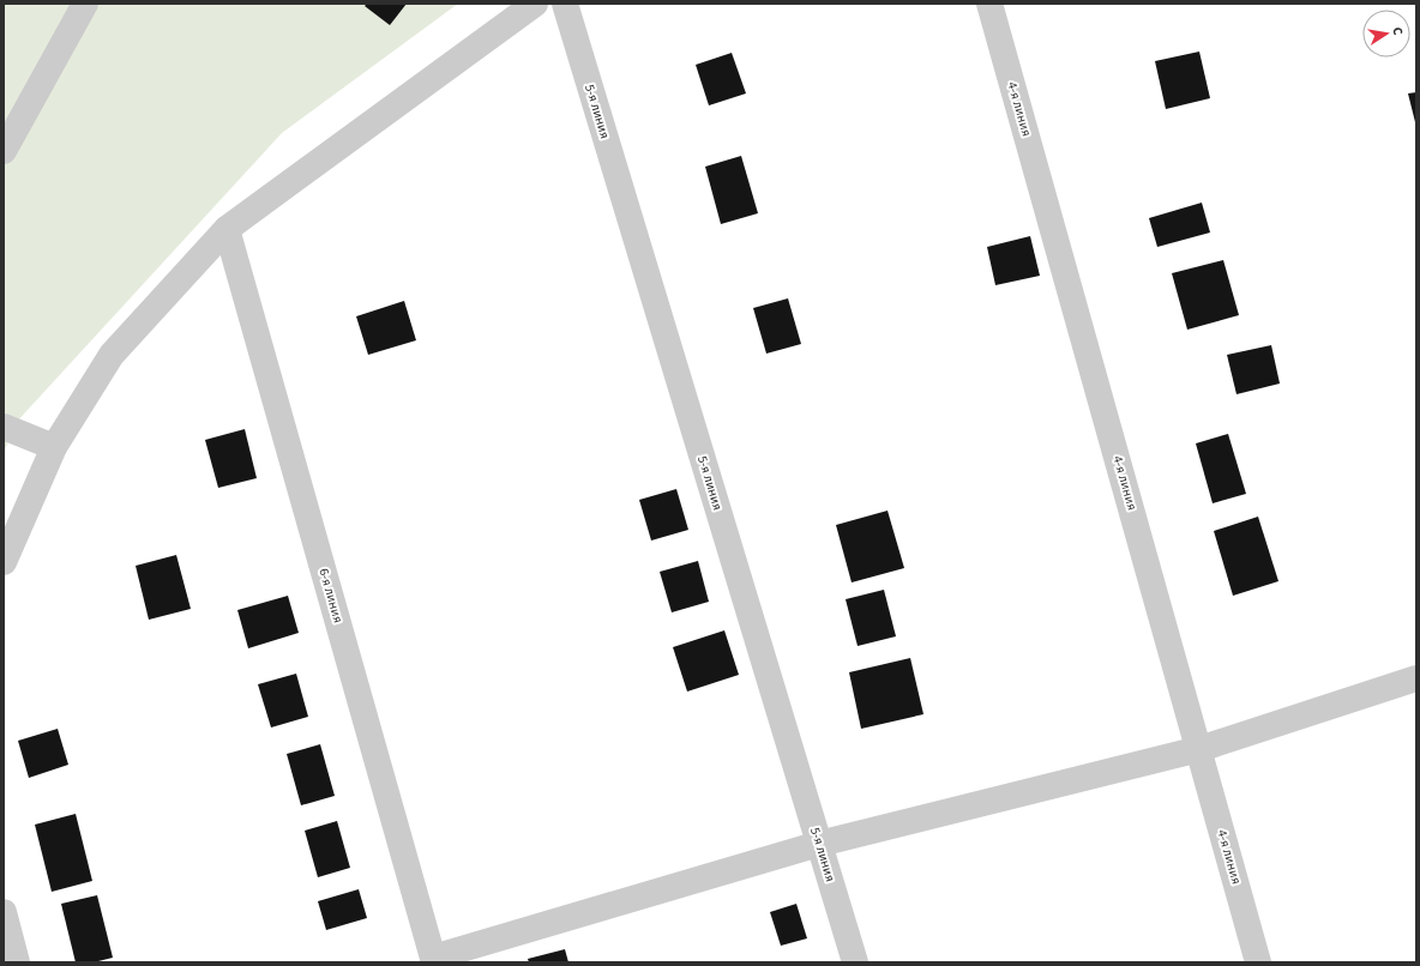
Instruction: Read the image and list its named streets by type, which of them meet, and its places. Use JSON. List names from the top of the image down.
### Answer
{
  "streets": {
    "street": ["4-я линия", "5-я линия", "6-я линия"]
  },
  "north": "right"
}
